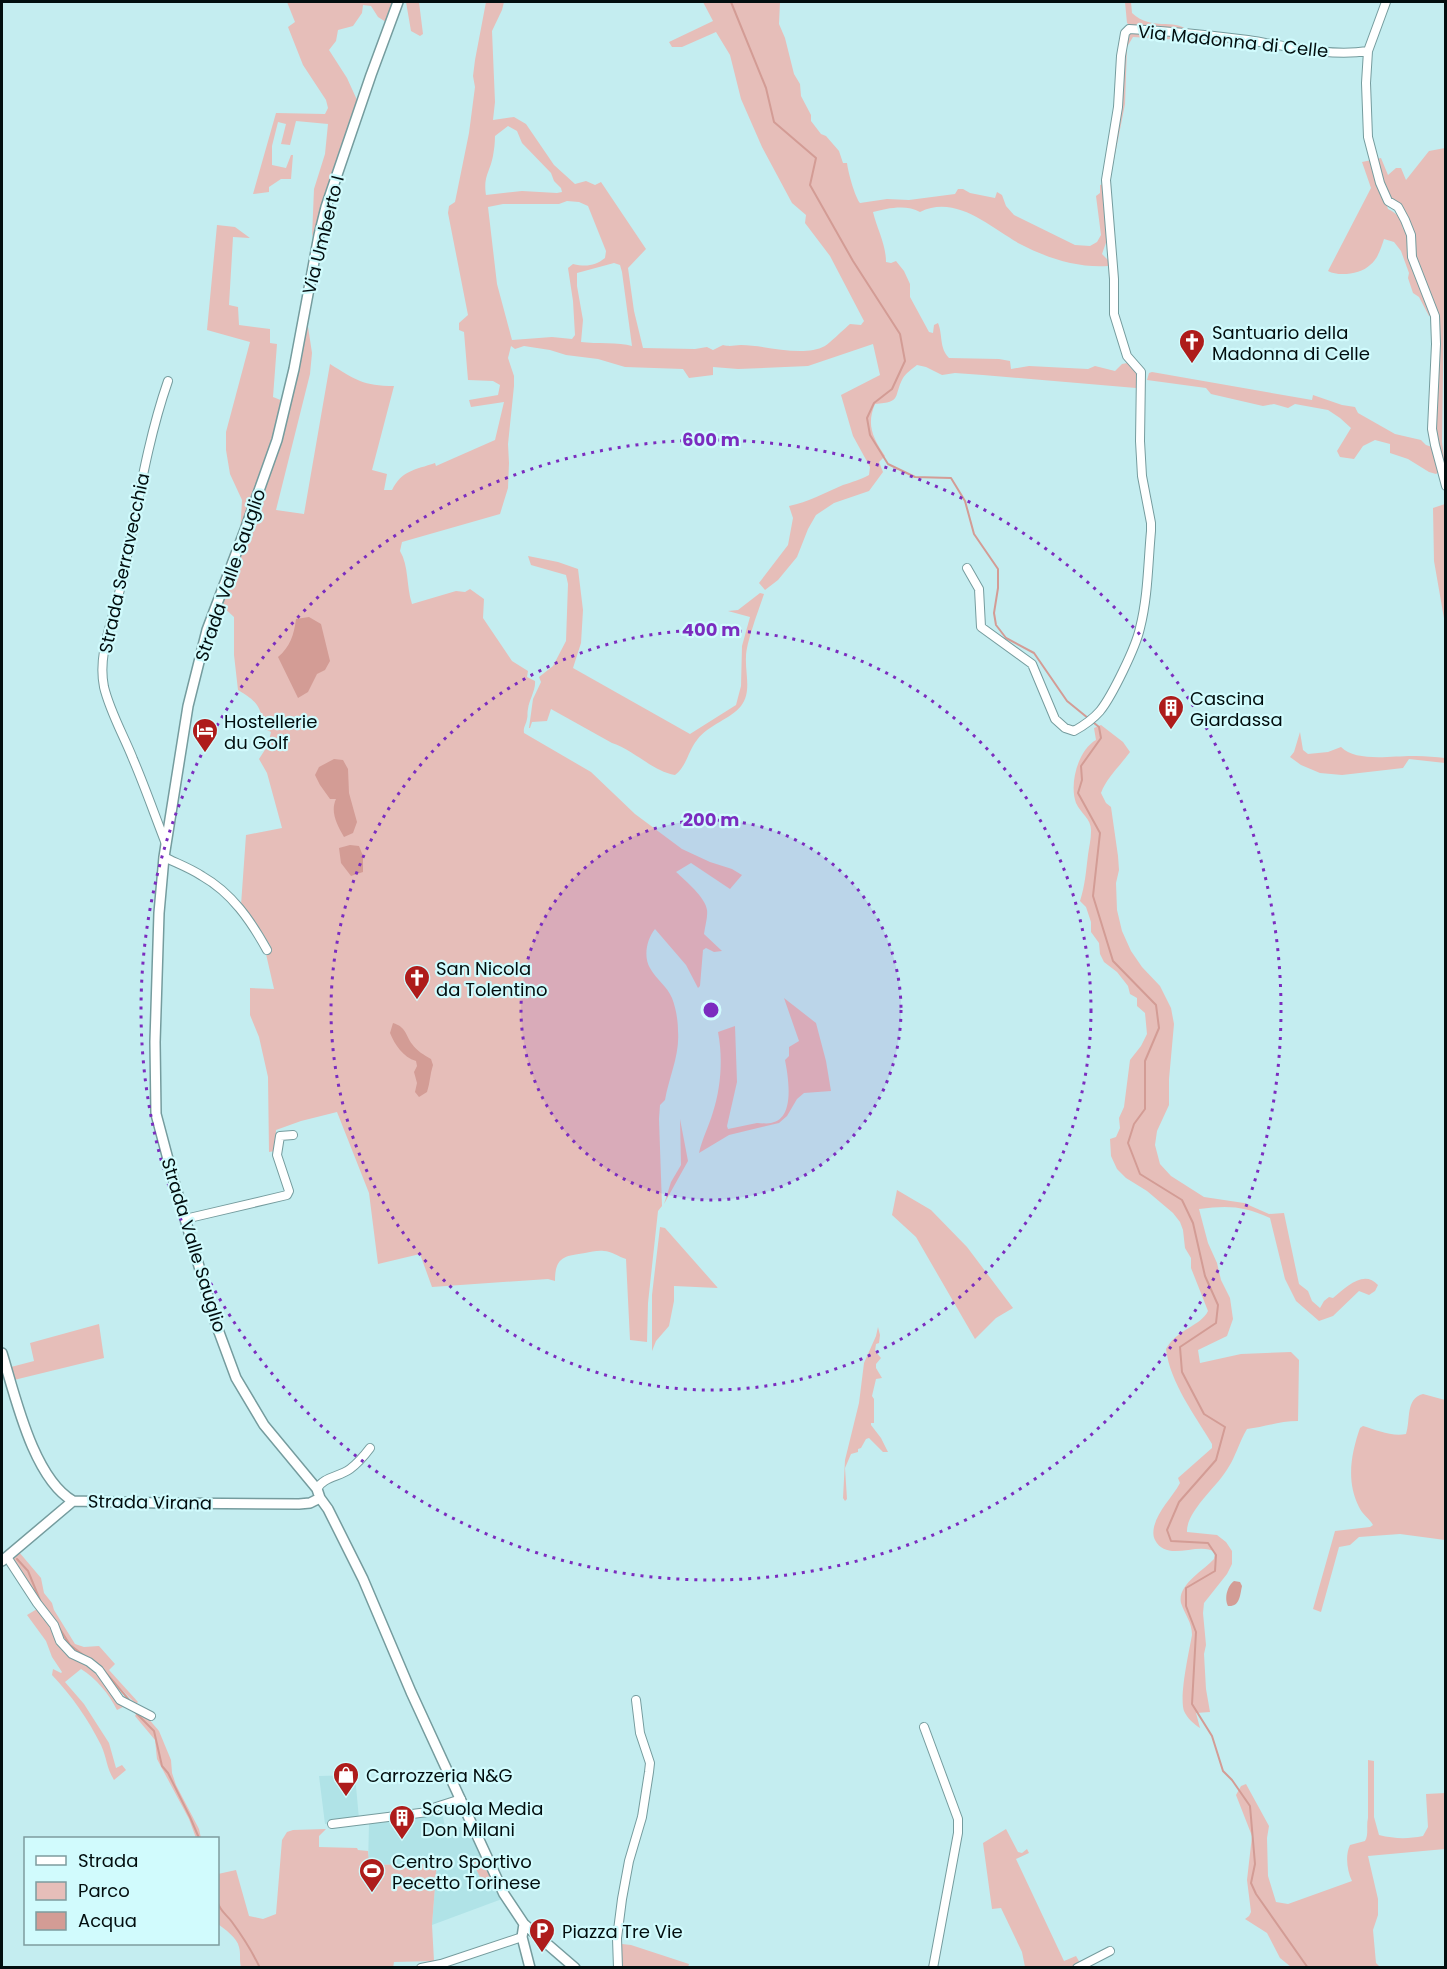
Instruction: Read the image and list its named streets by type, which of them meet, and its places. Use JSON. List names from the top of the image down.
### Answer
{
  "streets": {
    "street": [
      "Via Madonna di Celle",
      "Via Umberto I",
      "Strada Serravecchia",
      "Strada Valle Sauglio",
      "Strada Virana"
    ]
  },
  "crossings": [
    ["Via Umberto I", "Strada Valle Sauglio"],
    ["Strada Serravecchia", "Strada Valle Sauglio"],
    ["Strada Valle Sauglio", "Strada Virana"]
  ],
  "places": {
    "church": ["Santuario della Madonna di Celle", "San Nicola da Tolentino"],
    "building": ["Cascina Giardassa", "Scuola Media Don Milani"],
    "hotel": ["Hostellerie du Golf"],
    "shop": ["Carrozzeria N&G"],
    "sports": ["Centro Sportivo Pecetto Torinese"],
    "parking": ["Piazza Tre Vie"]
  },
  "legend": ["Strada", "Parco", "Acqua"],
  "rings": ["600 m", "400 m", "200 m"]
}
